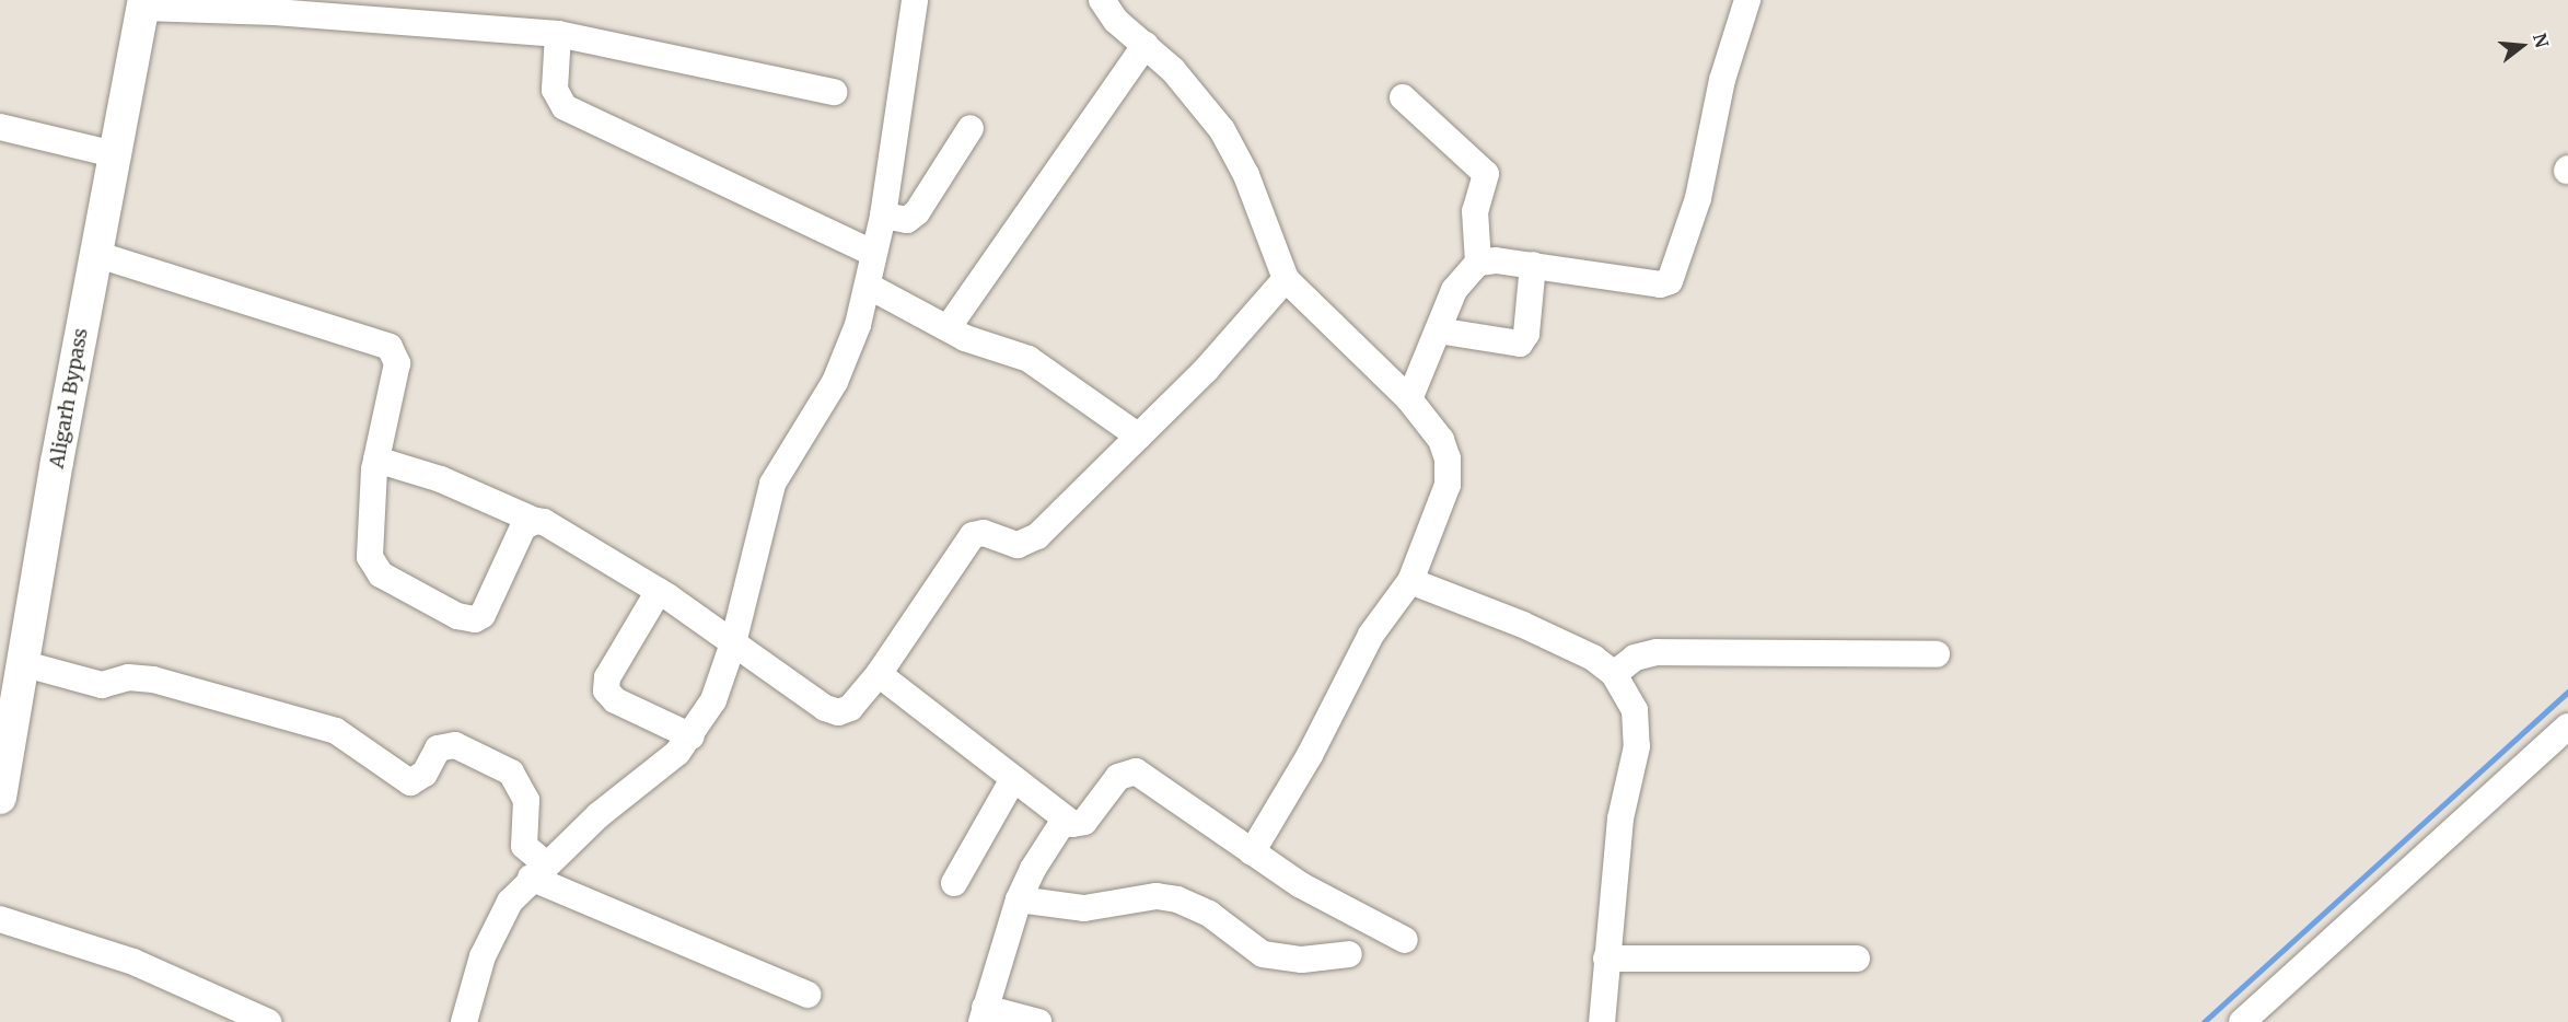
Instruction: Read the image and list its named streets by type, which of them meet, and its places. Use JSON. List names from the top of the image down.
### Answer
{
  "streets": {
    "main road": ["Aligarh Bypass"]
  },
  "north": "right"
}
